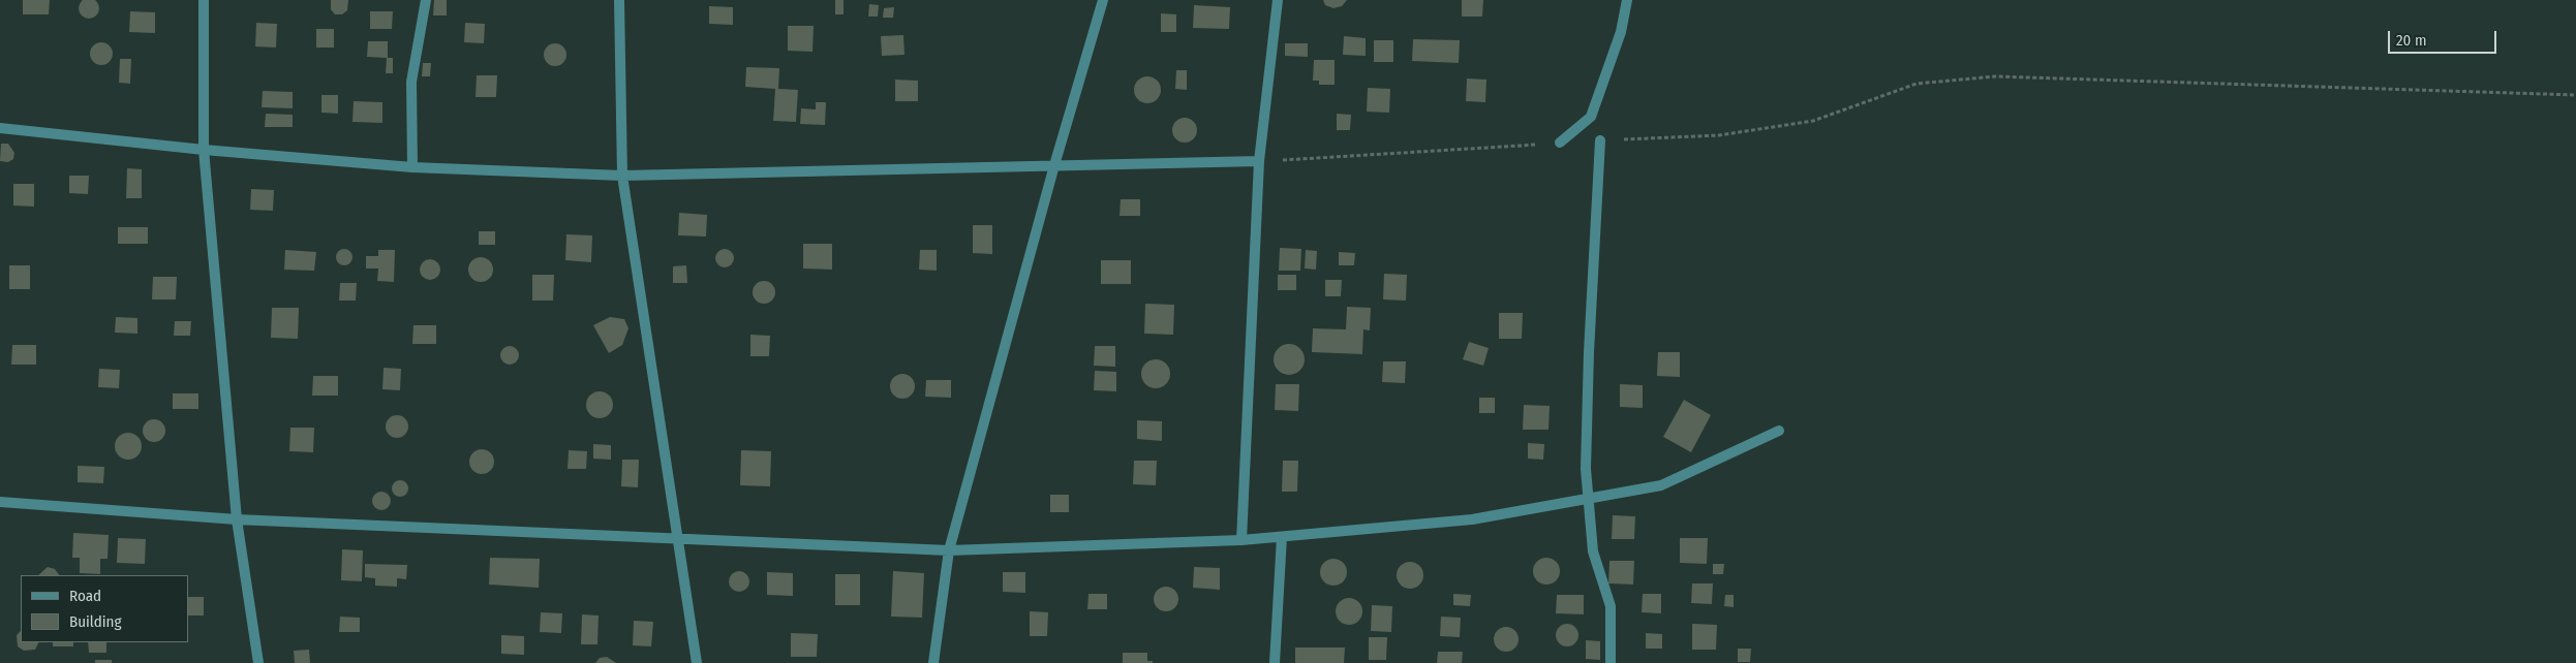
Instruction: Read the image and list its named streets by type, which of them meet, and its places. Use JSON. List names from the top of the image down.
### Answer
{
  "legend": ["Road", "Building"],
  "scale_bar": "20 m"
}
